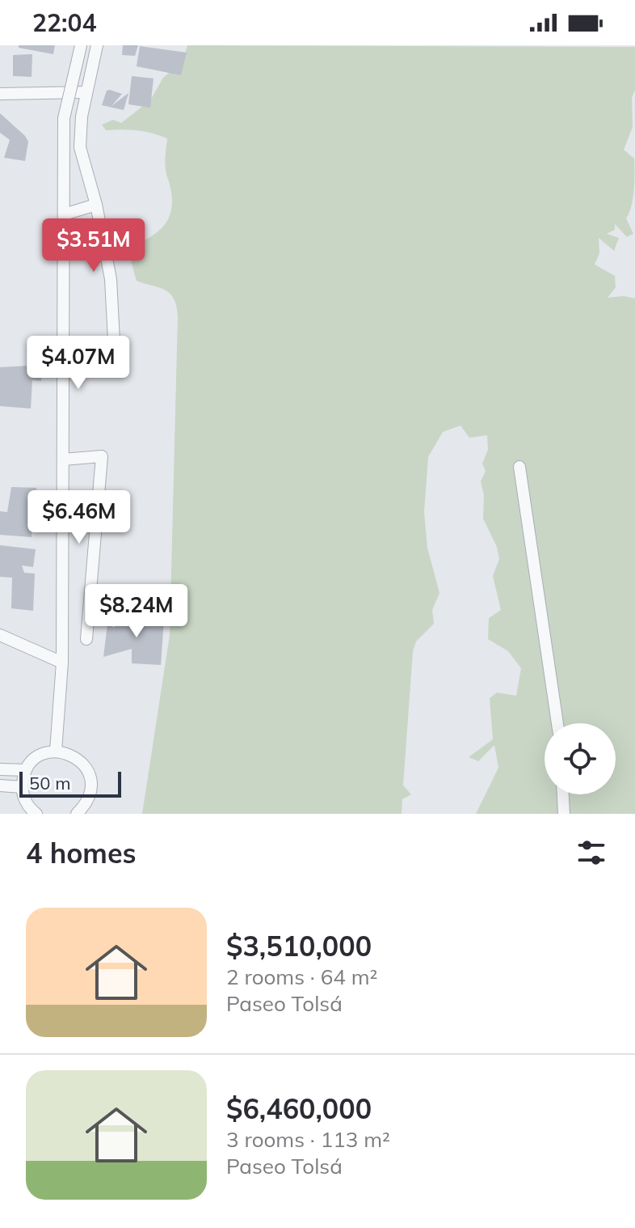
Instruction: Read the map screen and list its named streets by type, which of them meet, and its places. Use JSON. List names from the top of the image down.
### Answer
{
  "scale_bar": "50 m",
  "page": {
    "status": "22:04",
    "price": [
      "$3.51M",
      "$4.07M",
      "$6.46M",
      "$8.24M"
    ],
    "scale": "50 m",
    "heading": "4 homes",
    "list": [
      {
        "name": "$3,510,000",
        "note": "2 rooms · 64 m² · Paseo Tolsá"
      },
      {
        "name": "$6,460,000",
        "note": "3 rooms · 113 m² · Paseo Tolsá"
      }
    ]
  }
}
